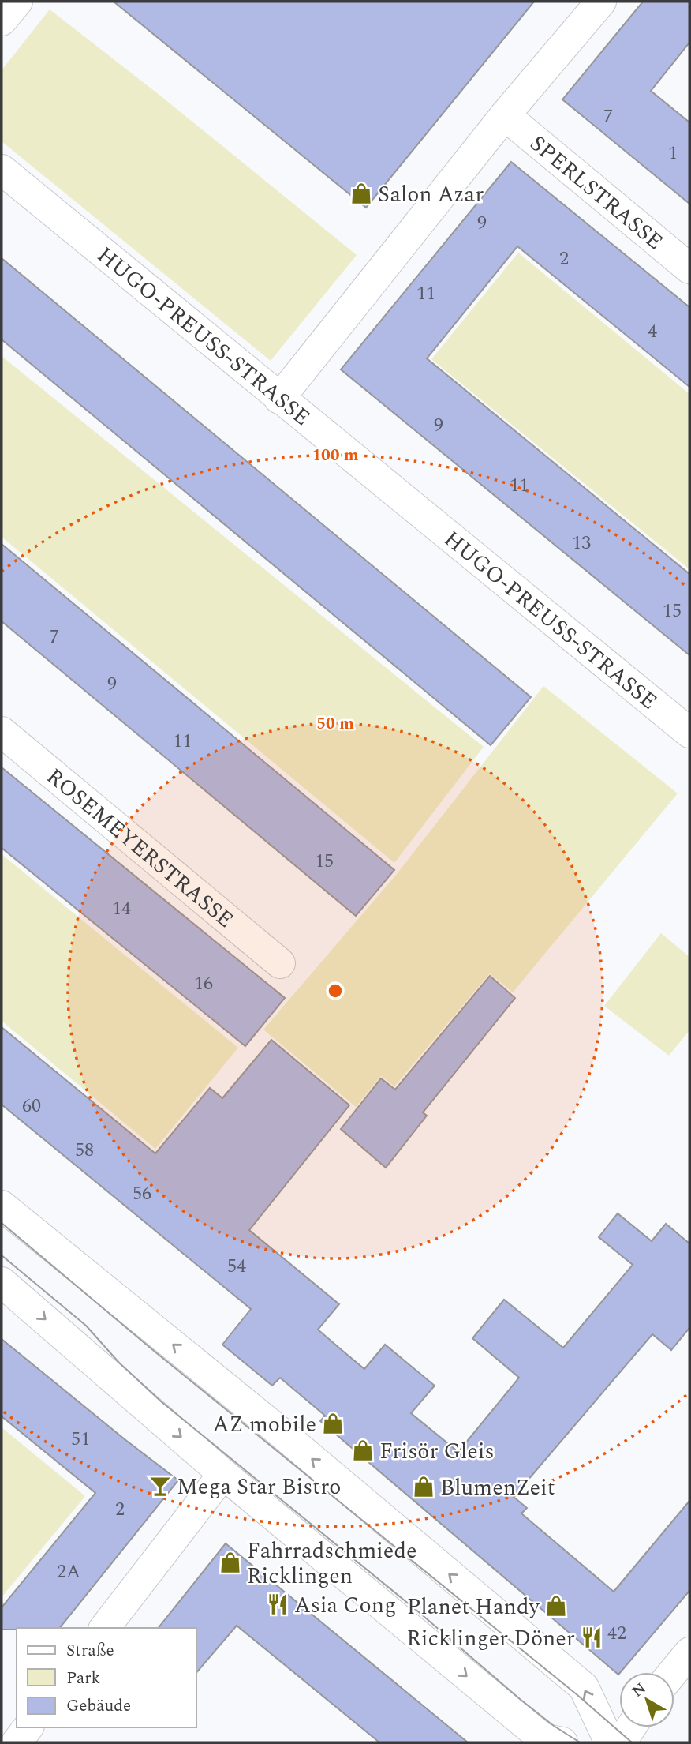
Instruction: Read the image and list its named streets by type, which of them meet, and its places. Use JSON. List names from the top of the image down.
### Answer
{
  "streets": {
    "street": ["SPERLSTRASSE", "HUGO-PREUSS-STRASSE", "ROSEMEYERSTRASSE"]
  },
  "places": {
    "shop": [
      "Salon Azar",
      "AZ mobile",
      "Frisör Gleis",
      "BlumenZeit",
      "Fahrradschmiede Ricklingen",
      "Planet Handy"
    ],
    "bar": ["Mega Star Bistro"],
    "restaurant": ["Asia Cong", "Ricklinger Döner"]
  },
  "house_numbers": [
    "7",
    "1",
    "9",
    "2",
    "11",
    "4",
    "9",
    "11",
    "13",
    "15",
    "7",
    "9",
    "11",
    "15",
    "14",
    "16",
    "60",
    "58",
    "56",
    "54",
    "51",
    "2",
    "2A",
    "42"
  ],
  "legend": ["Straße", "Park", "Gebäude"],
  "north": "top left",
  "rings": ["100 m", "50 m"]
}
